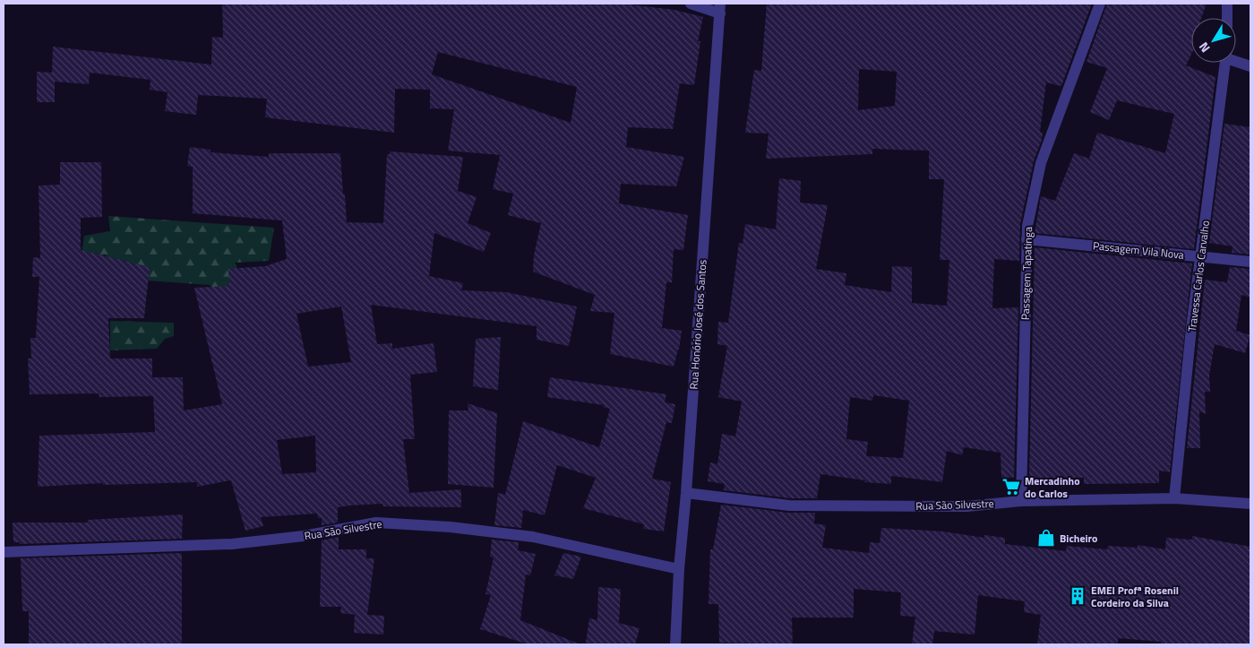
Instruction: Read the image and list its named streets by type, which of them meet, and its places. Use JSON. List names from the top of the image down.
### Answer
{
  "streets": {
    "street": [
      "Passagem Vila Nova",
      "Passagem Tapatinga",
      "Travessa Carlos Carvalho",
      "Rua Honório José dos Santos",
      "Rua São Silvestre"
    ]
  },
  "crossings": [
    ["Passagem Vila Nova", "Passagem Tapatinga"],
    ["Passagem Vila Nova", "Travessa Carlos Carvalho"],
    ["Passagem Tapatinga", "Rua São Silvestre"],
    ["Travessa Carlos Carvalho", "Rua São Silvestre"],
    ["Rua Honório José dos Santos", "Rua São Silvestre"]
  ],
  "places": {
    "supermarket": ["Mercadinho do Carlos"],
    "shop": ["Bicheiro"],
    "building": ["EMEI Profª Rosenil Cordeiro da Silva"]
  },
  "north": "bottom left"
}
